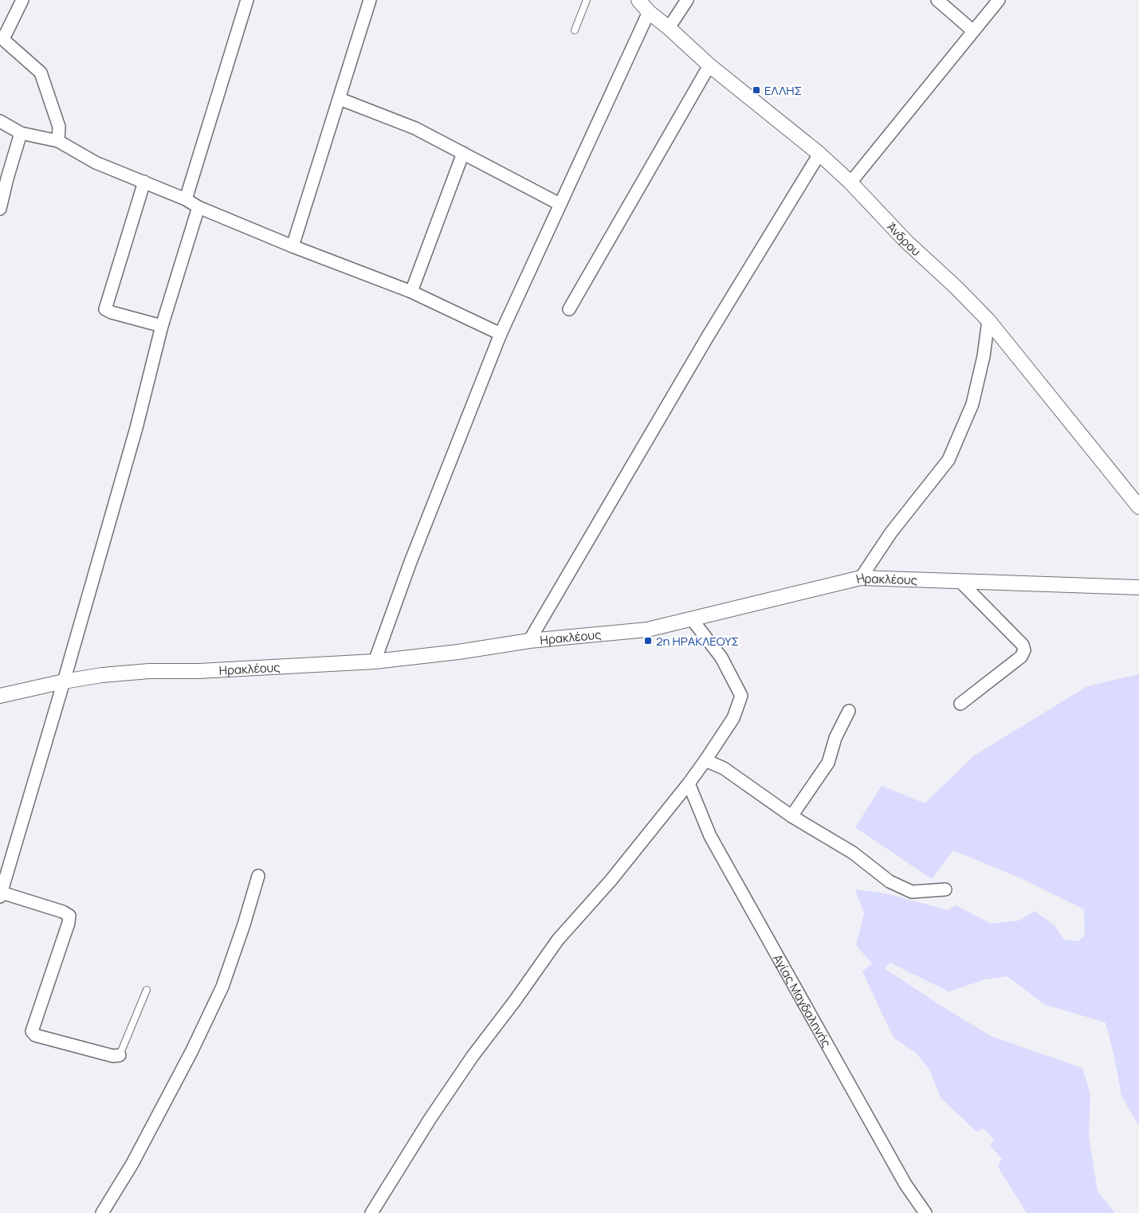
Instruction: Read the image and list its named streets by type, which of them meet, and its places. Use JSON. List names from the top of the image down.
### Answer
{
  "streets": {
    "street": ["Άνδρου", "Ηρακλέους", "Αγίας Μαγδαληνής"]
  },
  "places": {
    "transit": ["ΕΛΛΗΣ", "2η ΗΡΑΚΛΕΟΥΣ"]
  }
}
